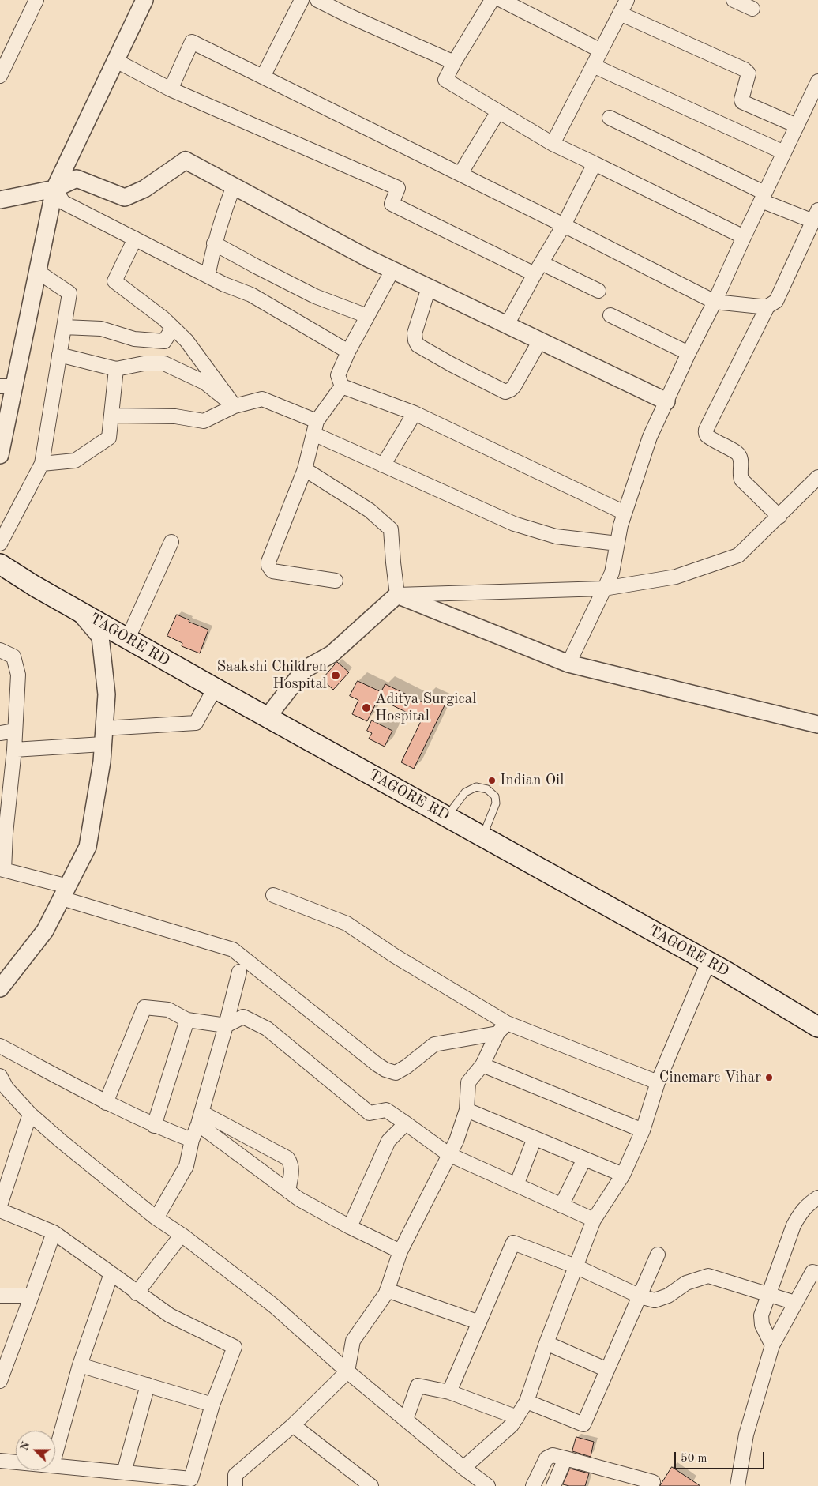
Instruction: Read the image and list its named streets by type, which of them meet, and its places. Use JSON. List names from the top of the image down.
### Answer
{
  "streets": {
    "main road": ["TAGORE RD"]
  },
  "places": [
    "Saakshi Children Hospital",
    "Aditya Surgical Hospital",
    "Indian Oil",
    "Cinemarc Vihar"
  ],
  "scale_bar": "50 m",
  "north": "left"
}
